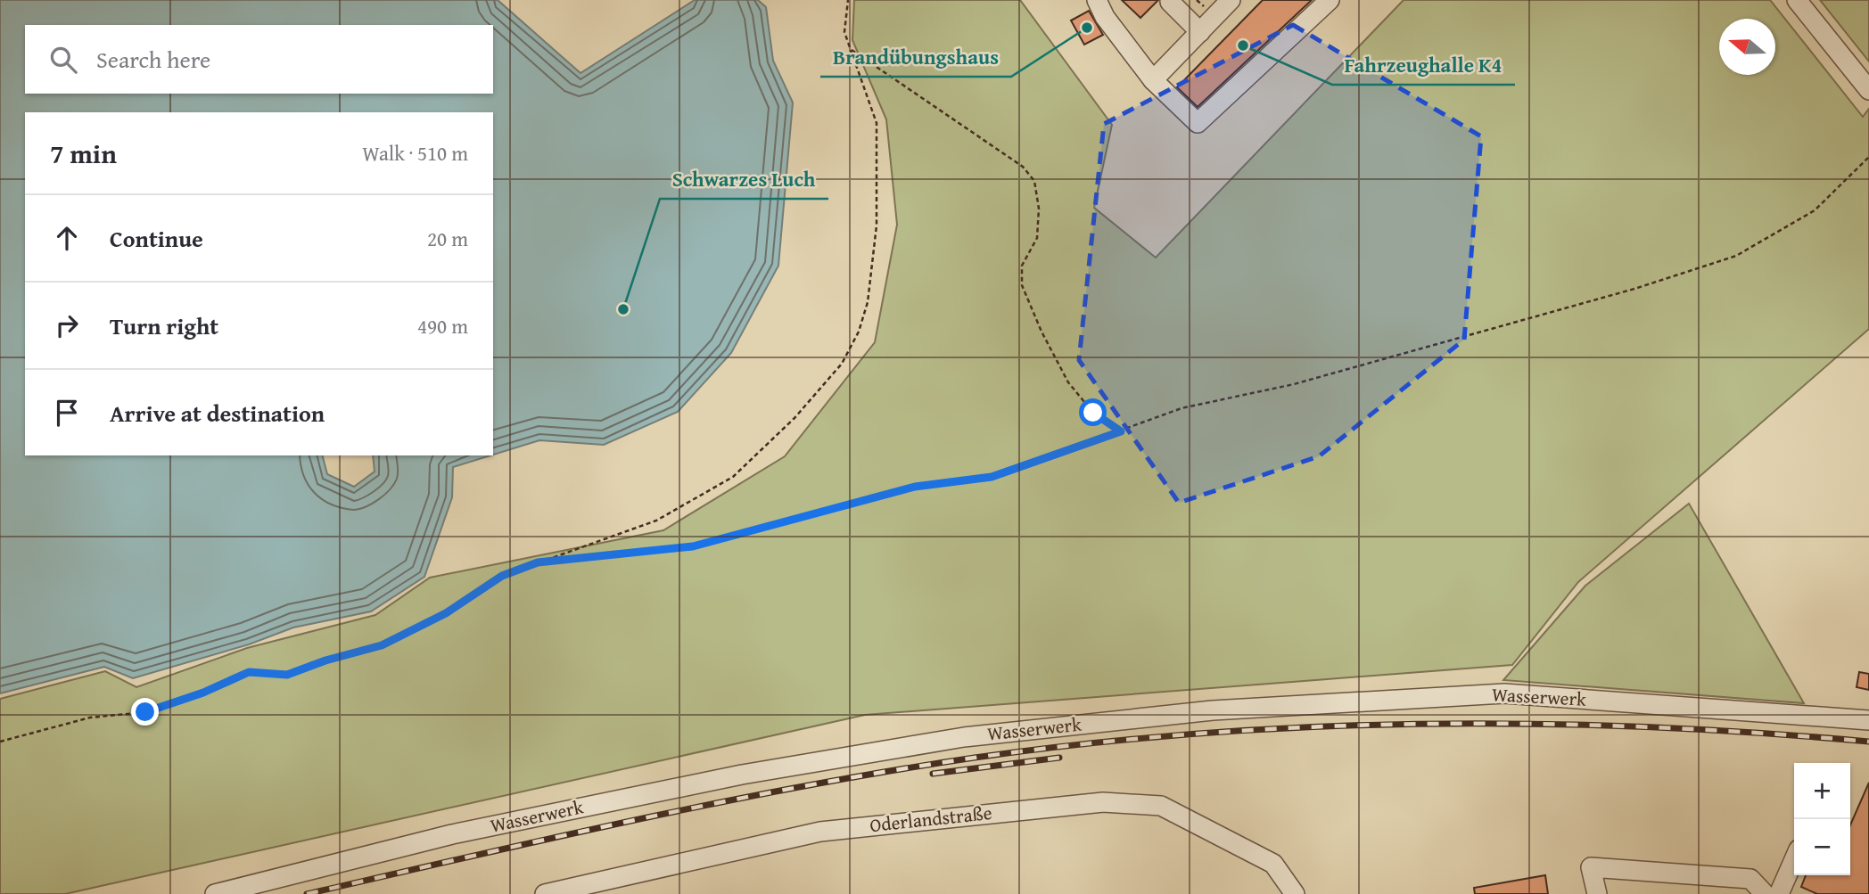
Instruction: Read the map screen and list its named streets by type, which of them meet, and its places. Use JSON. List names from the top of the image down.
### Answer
{
  "streets": {
    "street": ["Wasserwerk", "Oderlandstraße"]
  },
  "places": ["Brandübungshaus", "Fahrzeughalle K4", "Schwarzes Luch"],
  "north": "left",
  "page": {
    "search": "Search here",
    "heading": ["7 min", "Walk · 510 m"],
    "list": [
      ["Continue", "20 m"],
      ["Turn right", "490 m"],
      "Arrive at destination"
    ],
    "map_buttons": ["+", "−"]
  }
}
